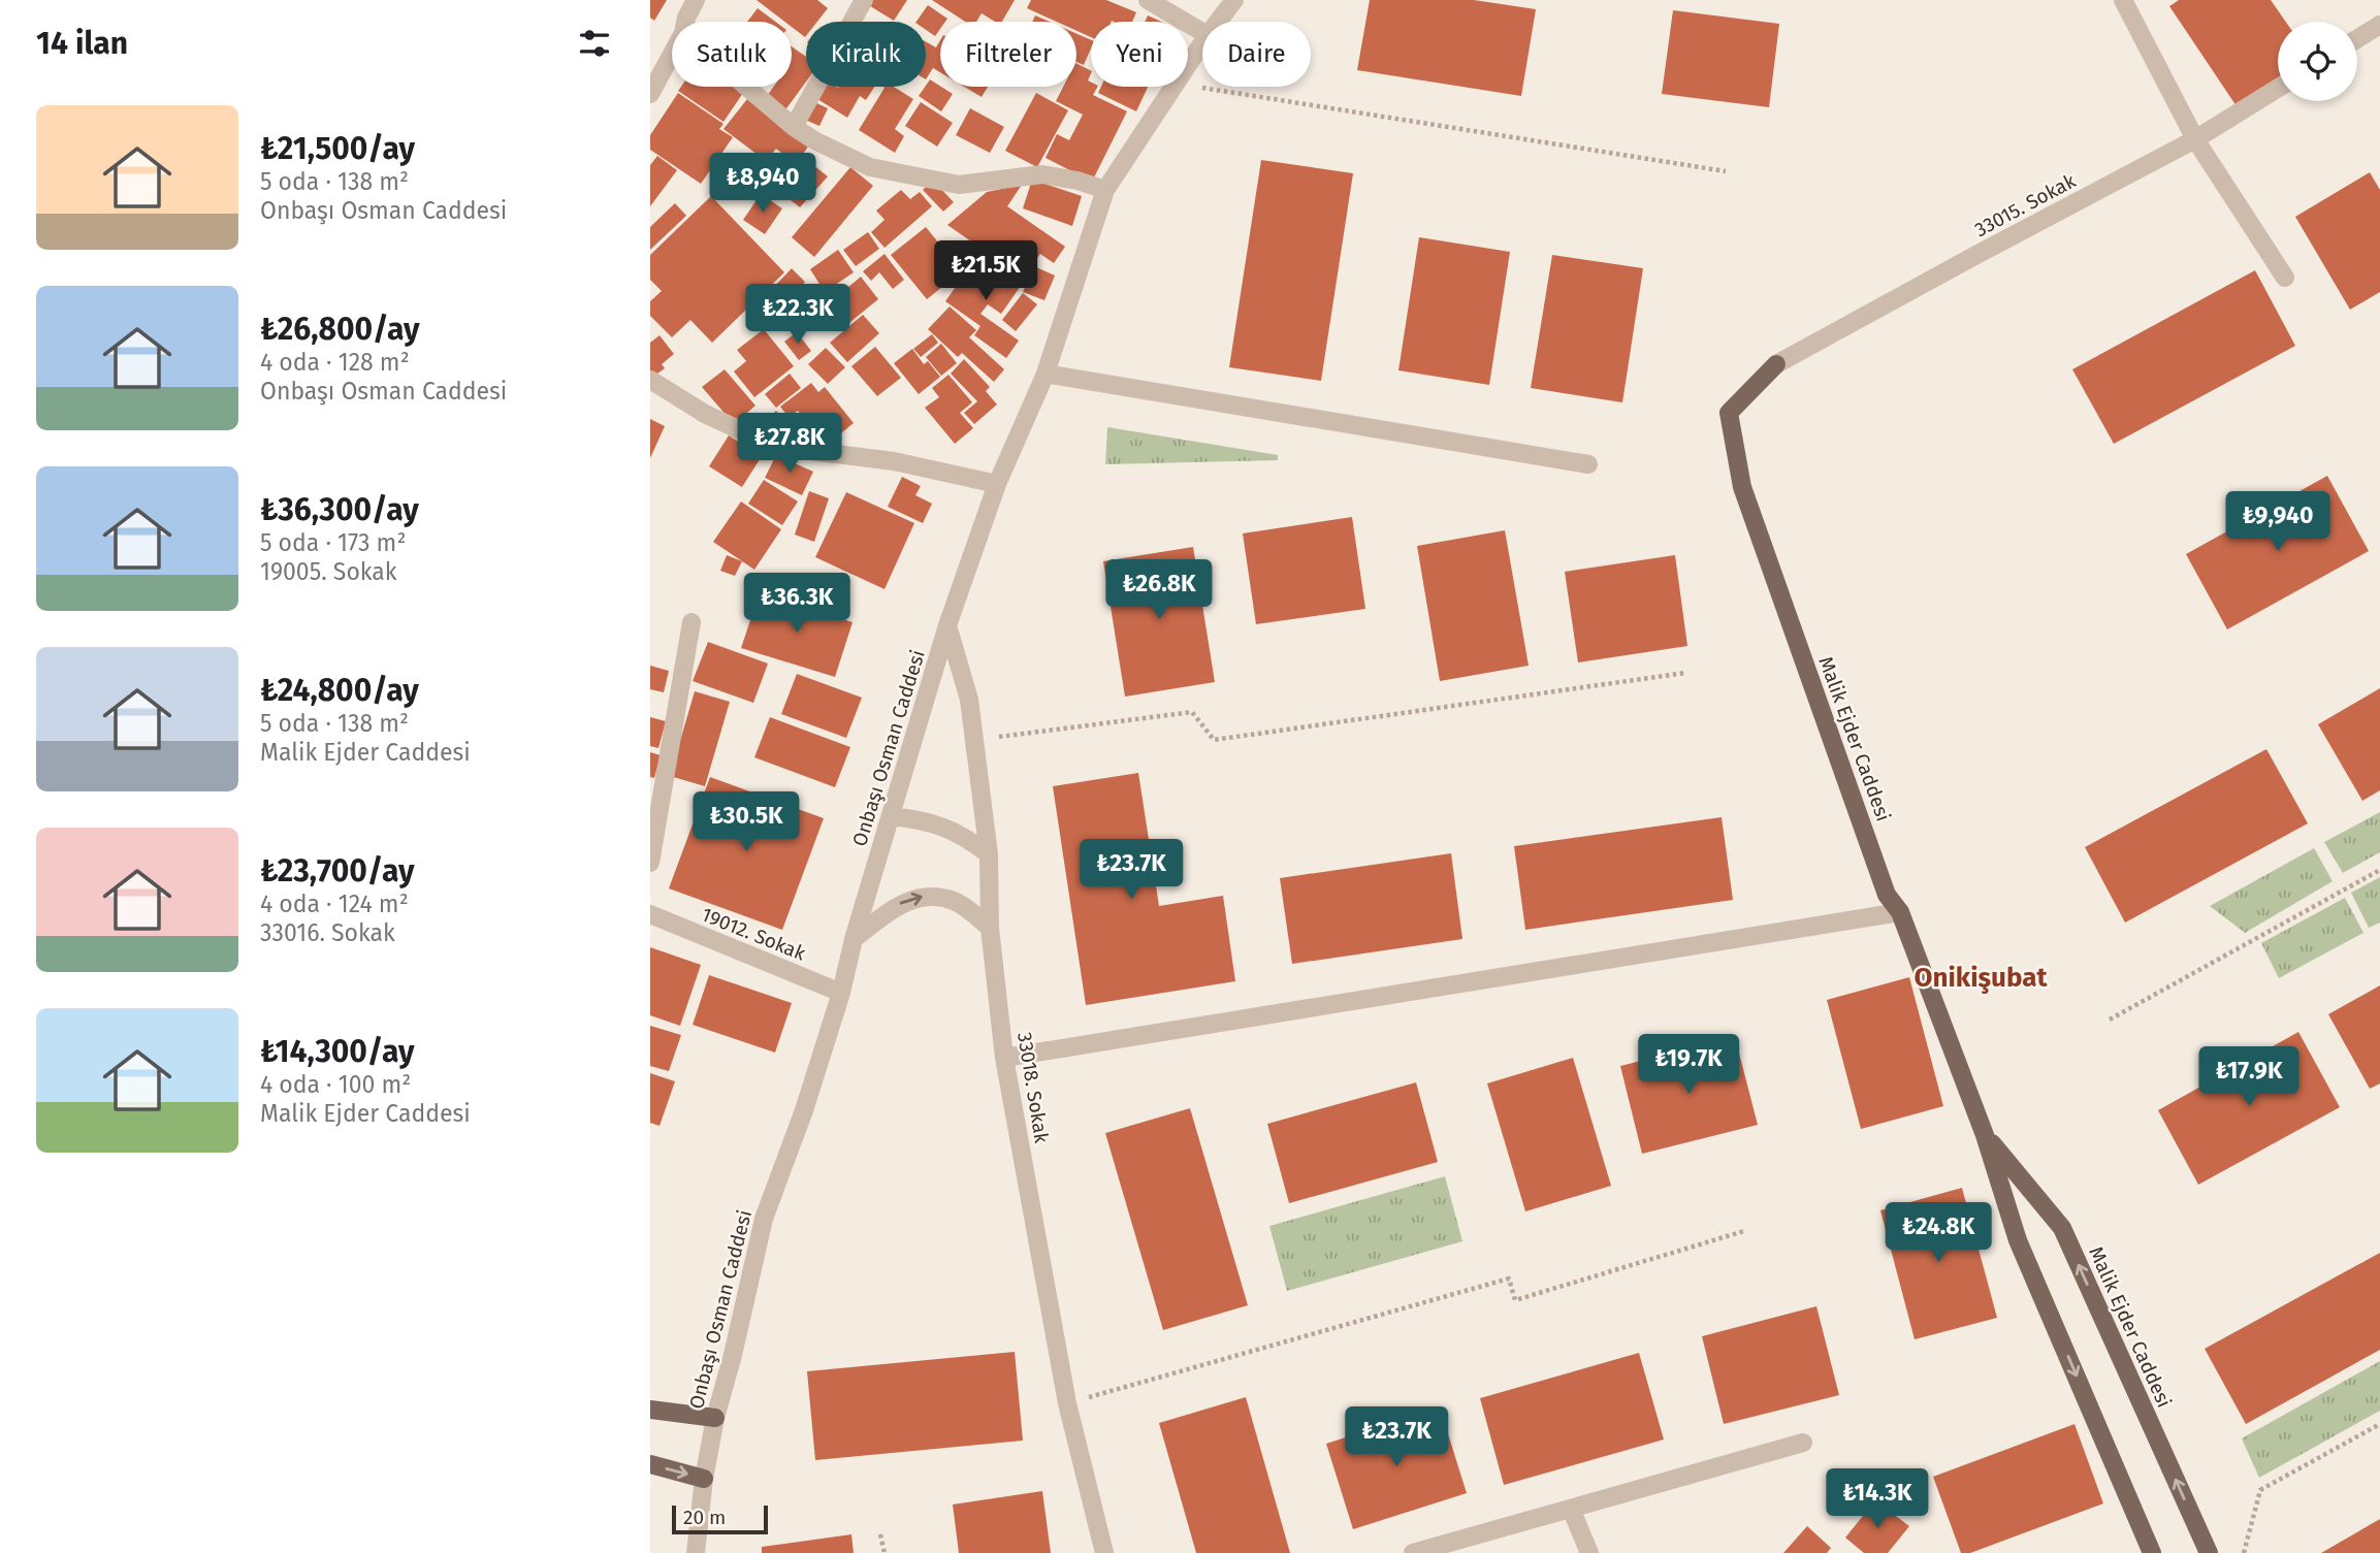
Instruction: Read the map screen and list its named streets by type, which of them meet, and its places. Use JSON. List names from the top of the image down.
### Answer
{
  "streets": {
    "main road": ["Malik Ejder Caddesi"],
    "street": [
      "33015. Sokak",
      "Onbaşı Osman Caddesi",
      "19012. Sokak",
      "33018. Sokak"
    ]
  },
  "crossings": [
    ["33015. Sokak", "Malik Ejder Caddesi"],
    ["Onbaşı Osman Caddesi", "19012. Sokak"],
    ["Onbaşı Osman Caddesi", "33018. Sokak"]
  ],
  "districts": ["Onikişubat"],
  "scale_bar": "20 m",
  "page": {
    "heading": "14 ilan",
    "chip": [
      "Satılık",
      "Kiralık",
      "Filtreler",
      "Yeni",
      "Daire"
    ],
    "list": [
      {
        "name": "₺21,500/ay",
        "note": "5 oda · 138 m² · Onbaşı Osman Caddesi"
      },
      {
        "name": "₺26,800/ay",
        "note": "4 oda · 128 m² · Onbaşı Osman Caddesi"
      },
      {
        "name": "₺36,300/ay",
        "note": "5 oda · 173 m² · 19005. Sokak"
      },
      {
        "name": "₺24,800/ay",
        "note": "5 oda · 138 m² · Malik Ejder Caddesi"
      },
      {
        "name": "₺23,700/ay",
        "note": "4 oda · 124 m² · 33016. Sokak"
      },
      {
        "name": "₺14,300/ay",
        "note": "4 oda · 100 m² · Malik Ejder Caddesi"
      }
    ],
    "price": [
      "₺8,940",
      "₺21.5K",
      "₺22.3K",
      "₺27.8K",
      "₺9,940",
      "₺26.8K",
      "₺36.3K",
      "₺30.5K",
      "₺23.7K",
      "₺19.7K",
      "₺17.9K",
      "₺24.8K",
      "₺23.7K",
      "₺14.3K"
    ],
    "scale": "20 m"
  }
}
